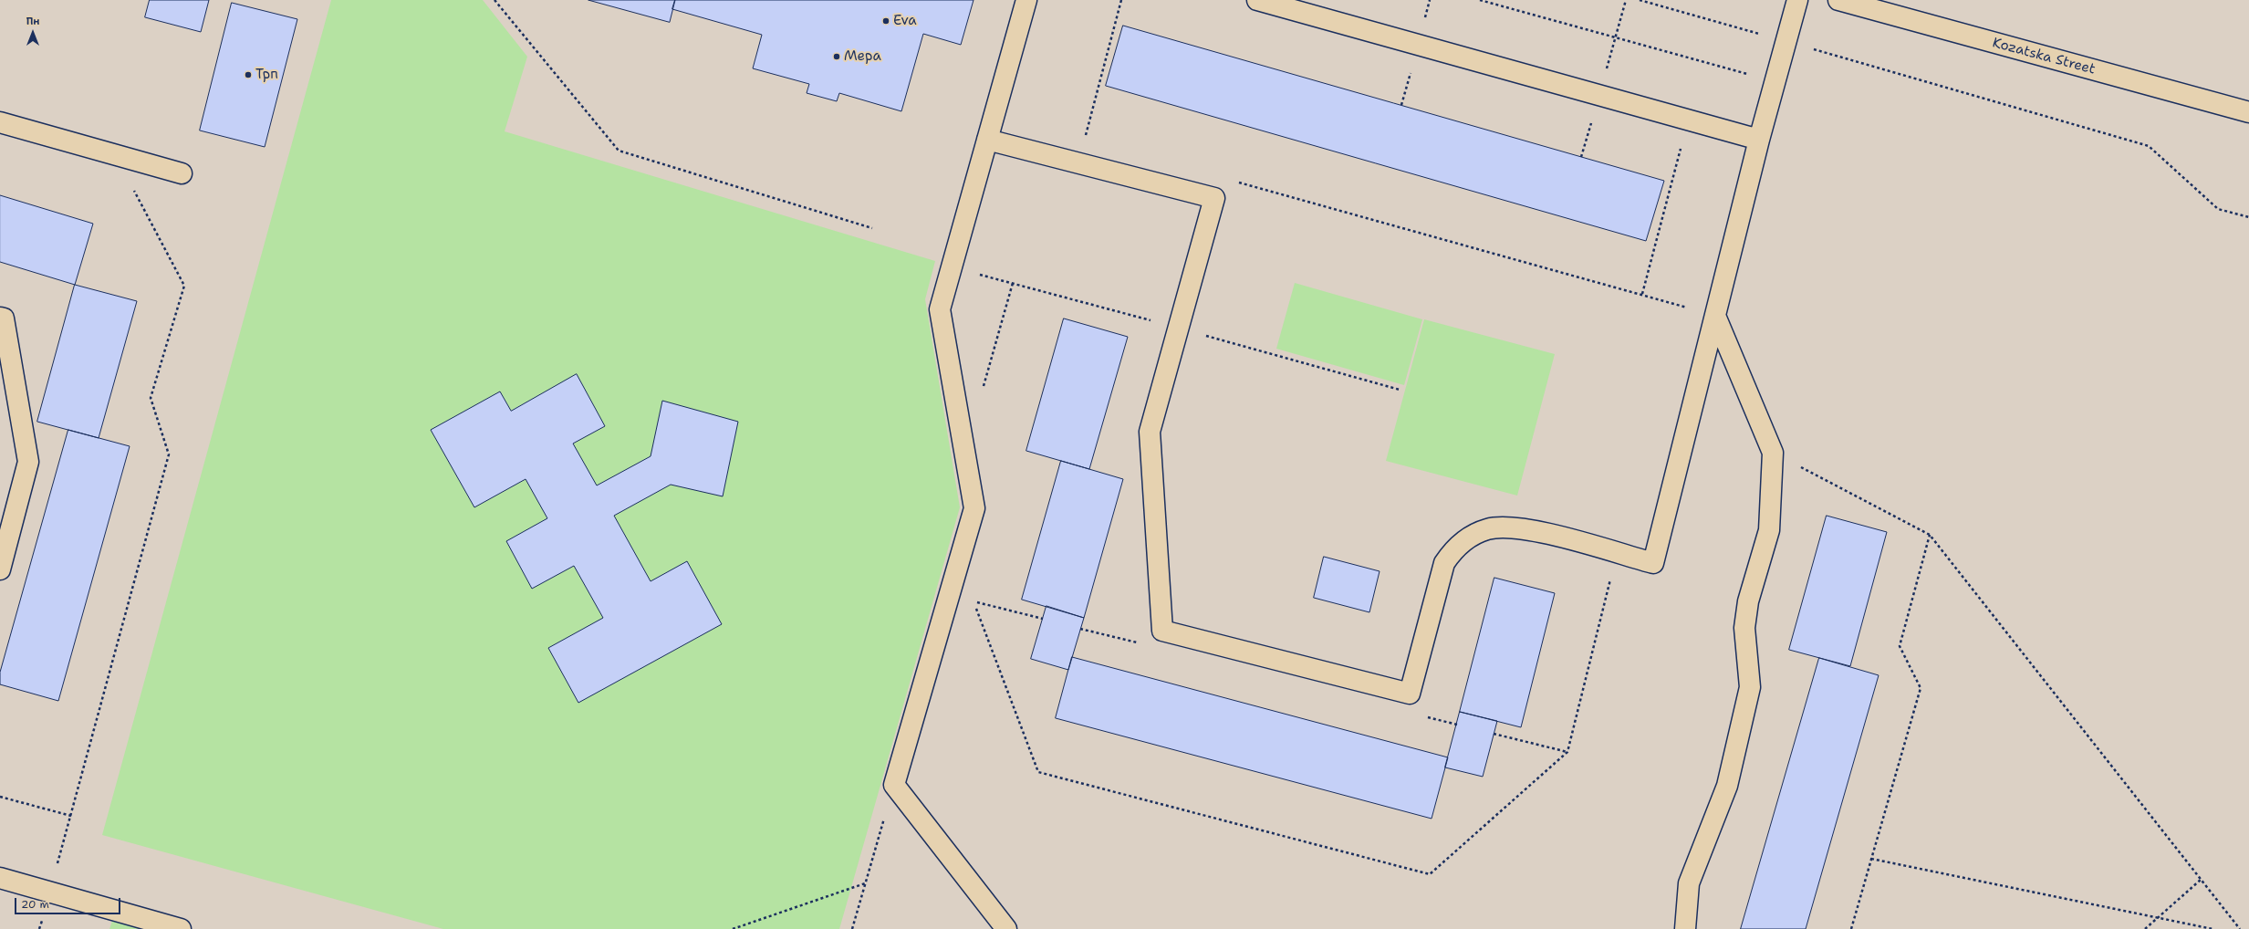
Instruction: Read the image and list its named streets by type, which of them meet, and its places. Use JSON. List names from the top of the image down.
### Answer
{
  "streets": {
    "street": ["Kozatska Street"]
  },
  "places": ["Eva", "Мера", "Трп"],
  "scale_bar": "20 m",
  "north": "top"
}
